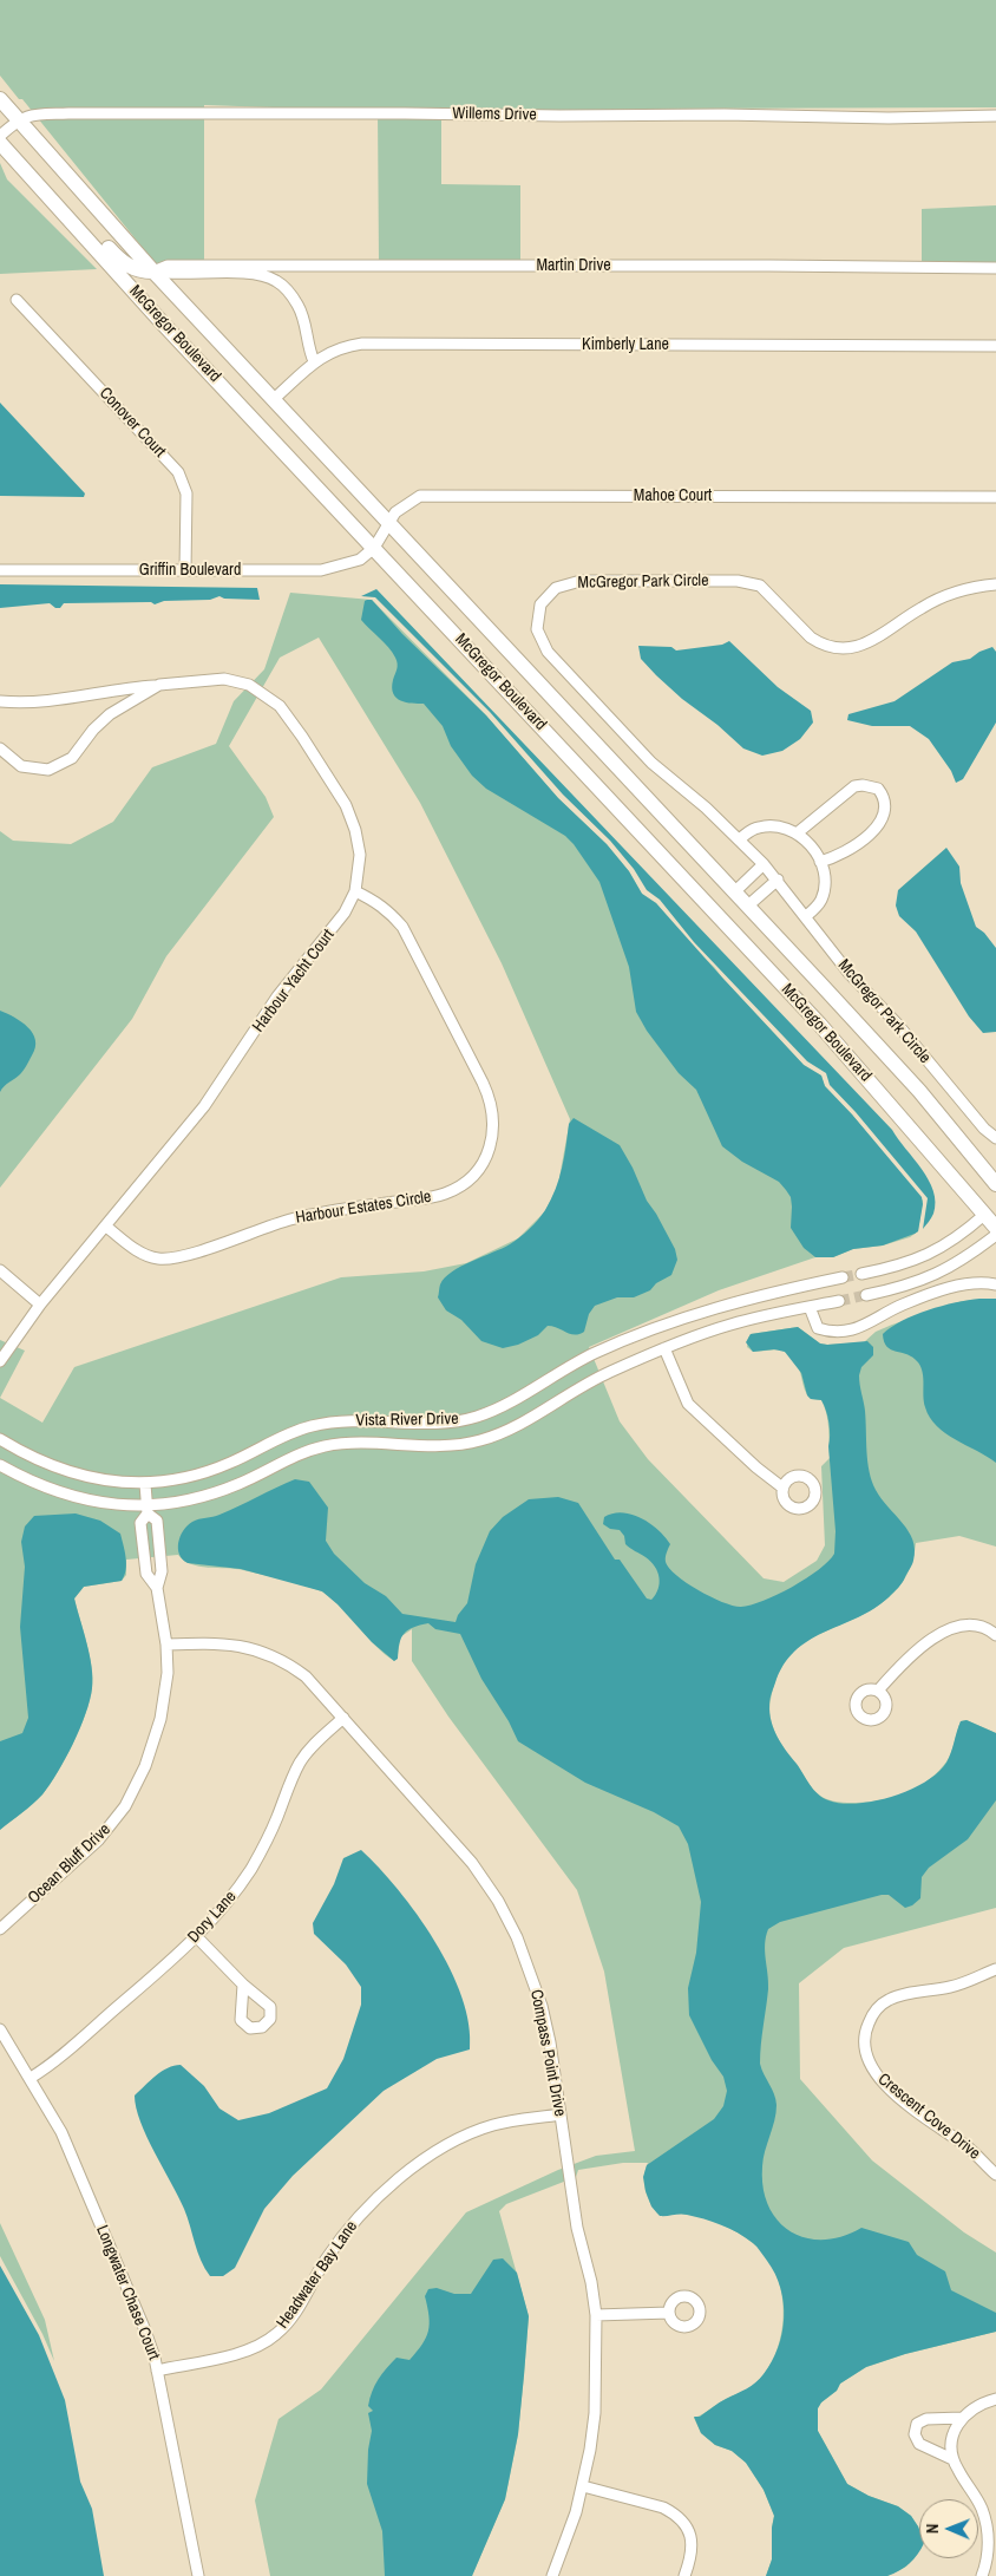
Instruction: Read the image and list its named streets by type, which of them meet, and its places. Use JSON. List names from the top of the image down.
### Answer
{
  "streets": {
    "main road": ["McGregor Boulevard"],
    "street": [
      "Willems Drive",
      "Martin Drive",
      "Kimberly Lane",
      "Conover Court",
      "Mahoe Court",
      "Griffin Boulevard",
      "McGregor Park Circle",
      "Harbour Yacht Court",
      "Harbour Estates Circle",
      "Vista River Drive",
      "Ocean Bluff Drive",
      "Dory Lane",
      "Compass Point Drive",
      "Crescent Cove Drive",
      "Headwater Bay Lane",
      "Longwater Chase Court"
    ]
  },
  "crossings": [
    ["Willems Drive", "McGregor Boulevard"],
    ["Martin Drive", "McGregor Boulevard"],
    ["McGregor Boulevard", "Kimberly Lane"],
    ["McGregor Boulevard", "Mahoe Court"],
    ["McGregor Boulevard", "Griffin Boulevard"],
    ["Conover Court", "Griffin Boulevard"],
    ["Mahoe Court", "Griffin Boulevard"],
    ["Harbour Yacht Court", "Harbour Estates Circle"],
    ["Vista River Drive", "Ocean Bluff Drive"],
    ["Ocean Bluff Drive", "Compass Point Drive"],
    ["Dory Lane", "Compass Point Drive"],
    ["Dory Lane", "Longwater Chase Court"],
    ["Compass Point Drive", "Headwater Bay Lane"],
    ["Headwater Bay Lane", "Longwater Chase Court"]
  ],
  "north": "left"
}
